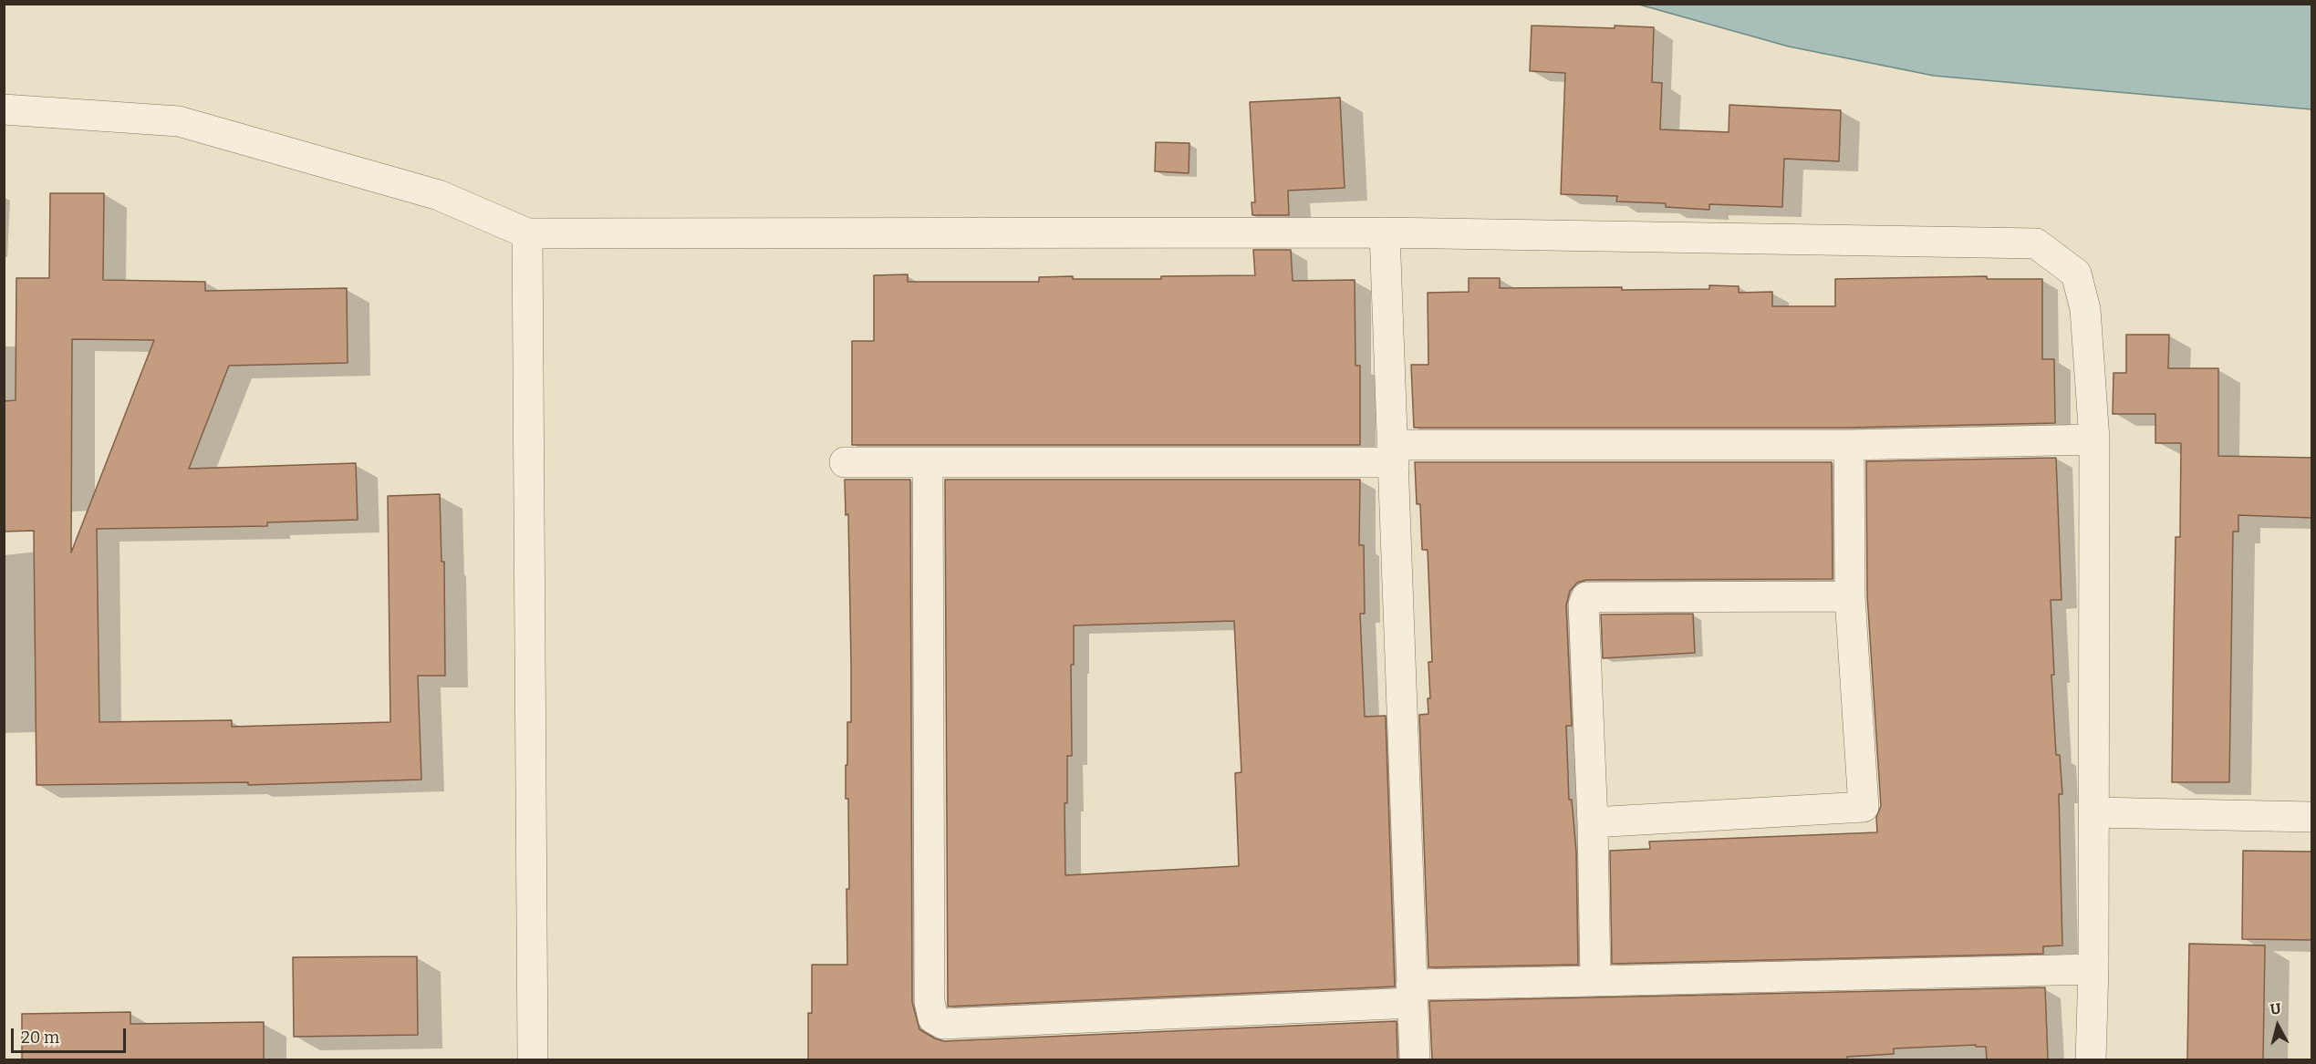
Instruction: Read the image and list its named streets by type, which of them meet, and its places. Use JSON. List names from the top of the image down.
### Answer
{
  "scale_bar": "20 m",
  "north": "top"
}
